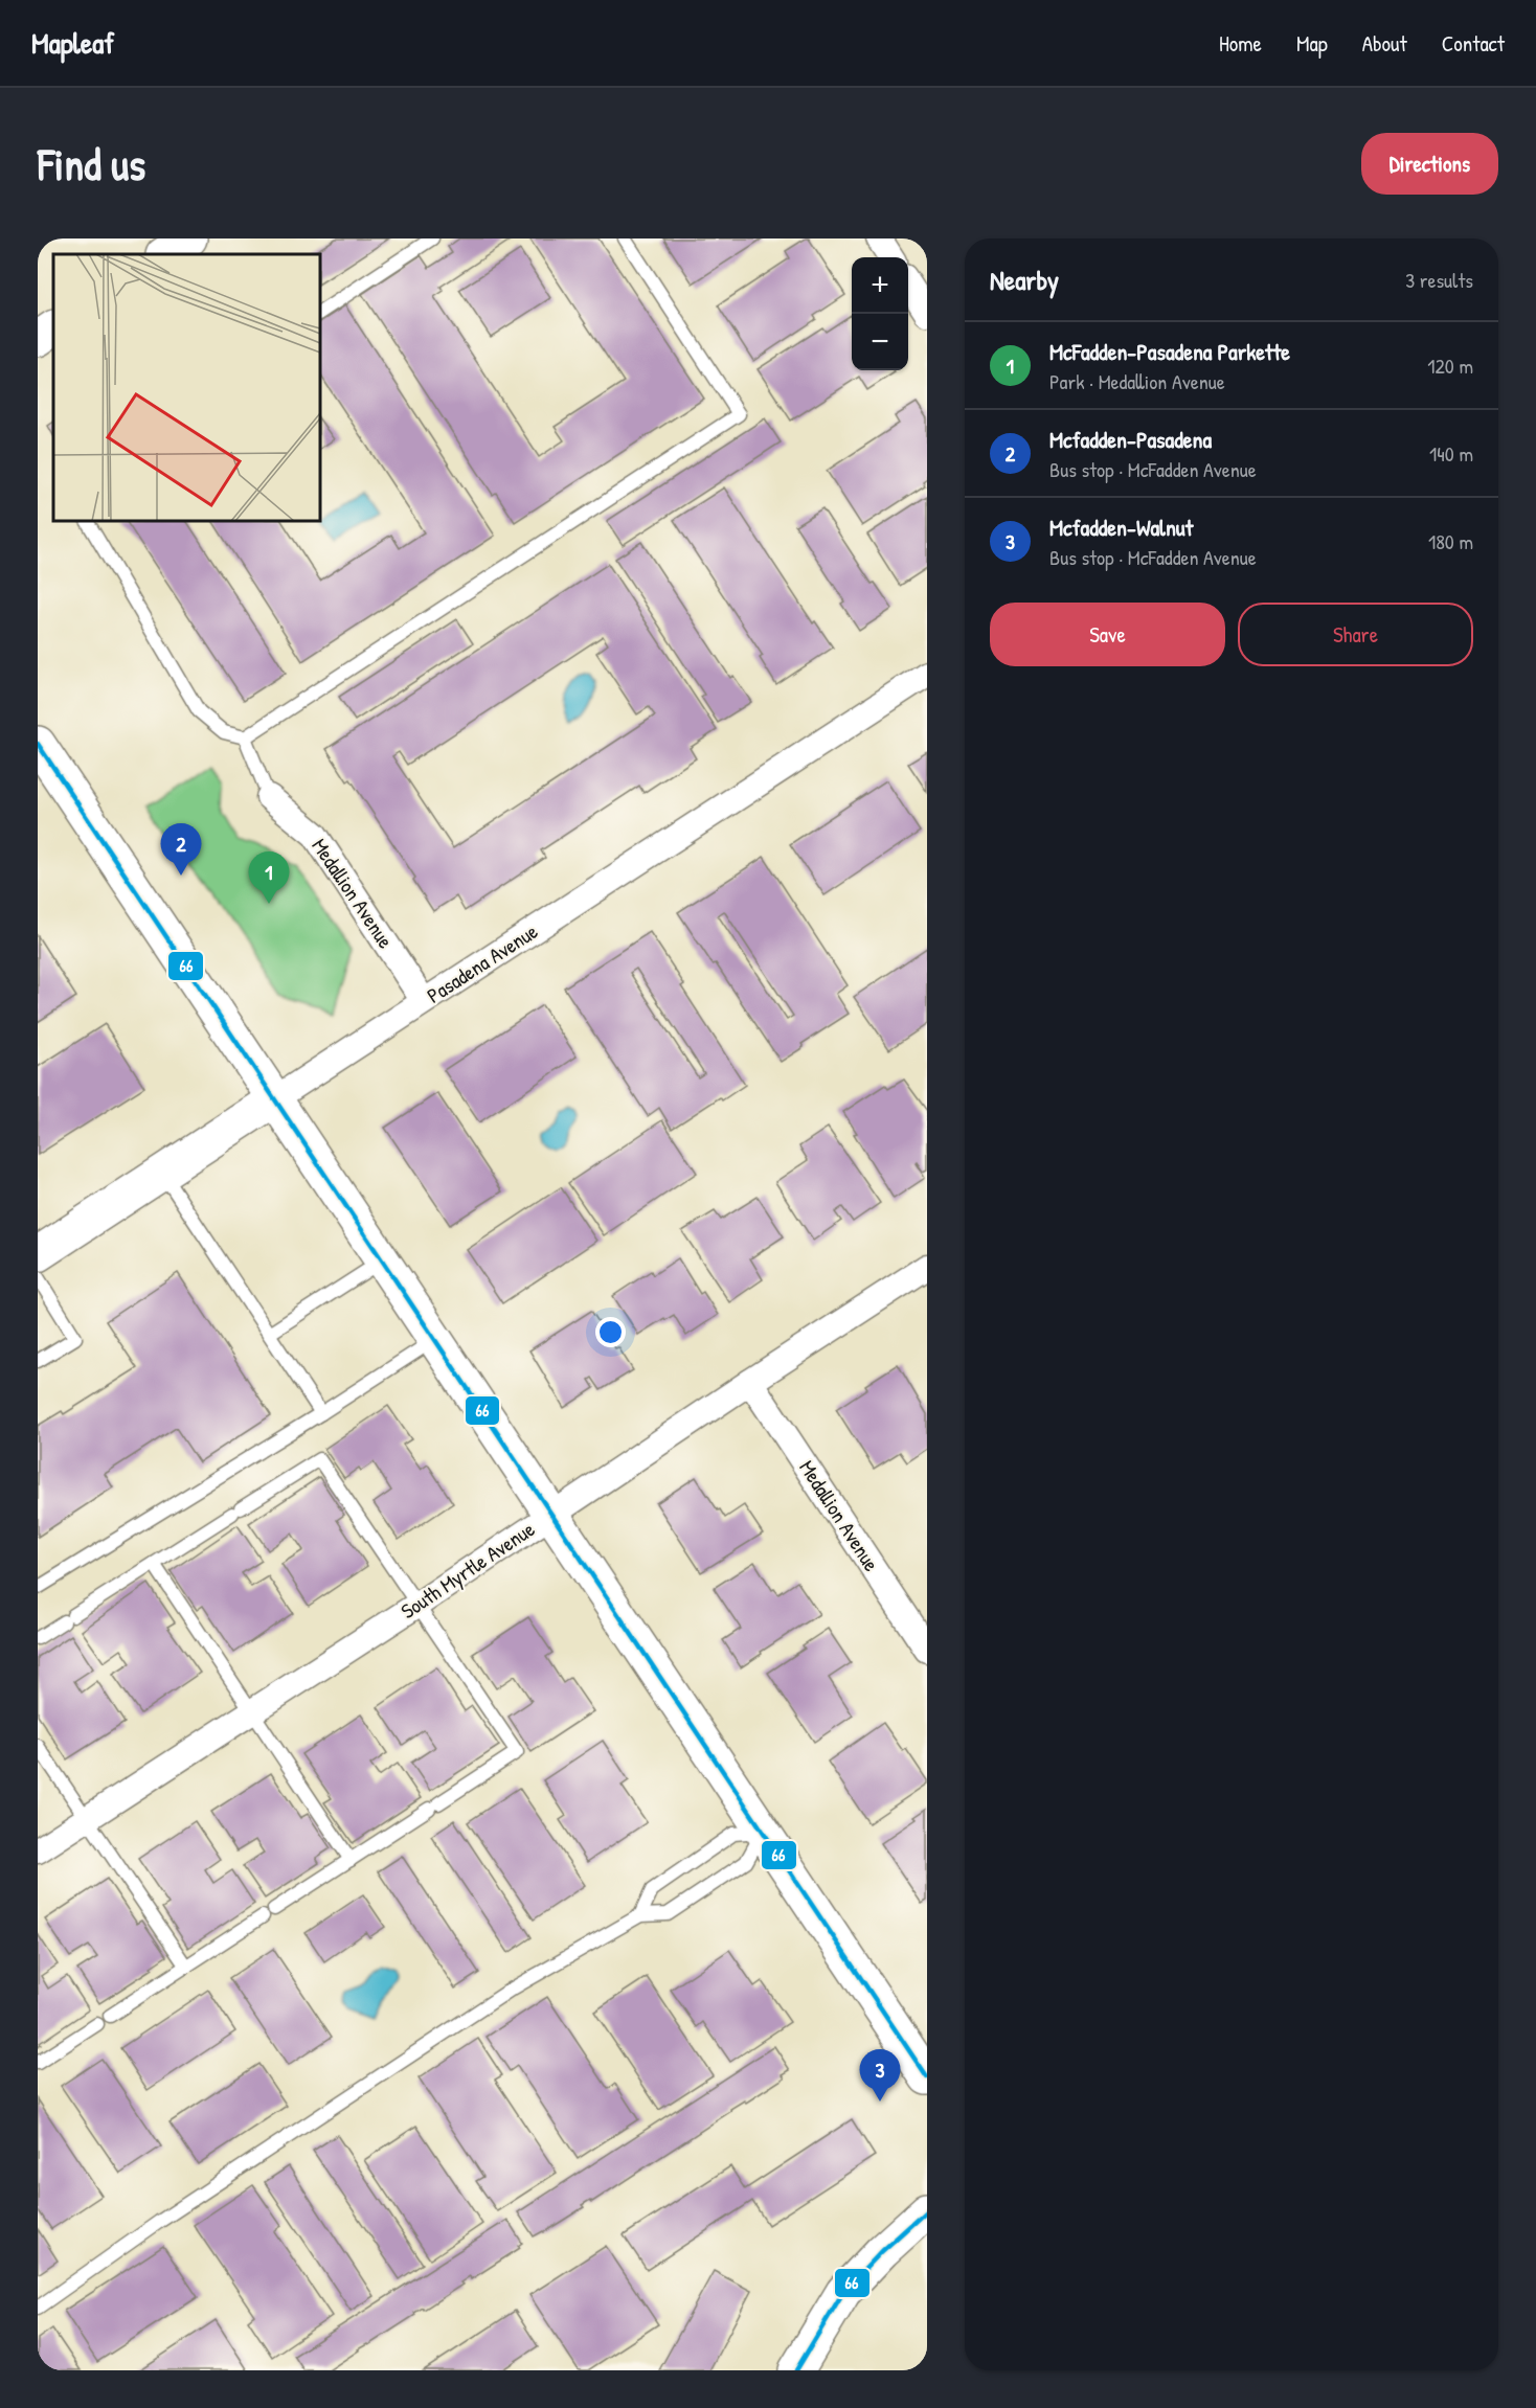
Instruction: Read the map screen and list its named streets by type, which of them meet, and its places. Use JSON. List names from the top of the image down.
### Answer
{
  "streets": {
    "main road": ["Pasadena Avenue"],
    "street": ["Medallion Avenue", "South Myrtle Avenue"]
  },
  "crossings": [
    ["Medallion Avenue", "Pasadena Avenue"],
    ["Medallion Avenue", "South Myrtle Avenue"]
  ],
  "lines": ["transit line 66"],
  "page": {
    "header": "Mapleaf",
    "nav": [
      "Home",
      "Map",
      "About",
      "Contact"
    ],
    "buttons": [
      "Directions",
      ["Save", "Share"]
    ],
    "title": "Find us",
    "heading": ["Nearby", "3 results"],
    "map_buttons": ["+", "−"],
    "list": [
      {
        "mark": "1",
        "name": "McFadden-Pasadena Parkette",
        "note": "Park · Medallion Avenue",
        "value": "120 m"
      },
      {
        "mark": "2",
        "name": "Mcfadden-Pasadena",
        "note": "Bus stop · McFadden Avenue",
        "value": "140 m"
      },
      {
        "mark": "3",
        "name": "Mcfadden-Walnut",
        "note": "Bus stop · McFadden Avenue",
        "value": "180 m"
      }
    ],
    "pins": ["2", "1", "3"]
  }
}
